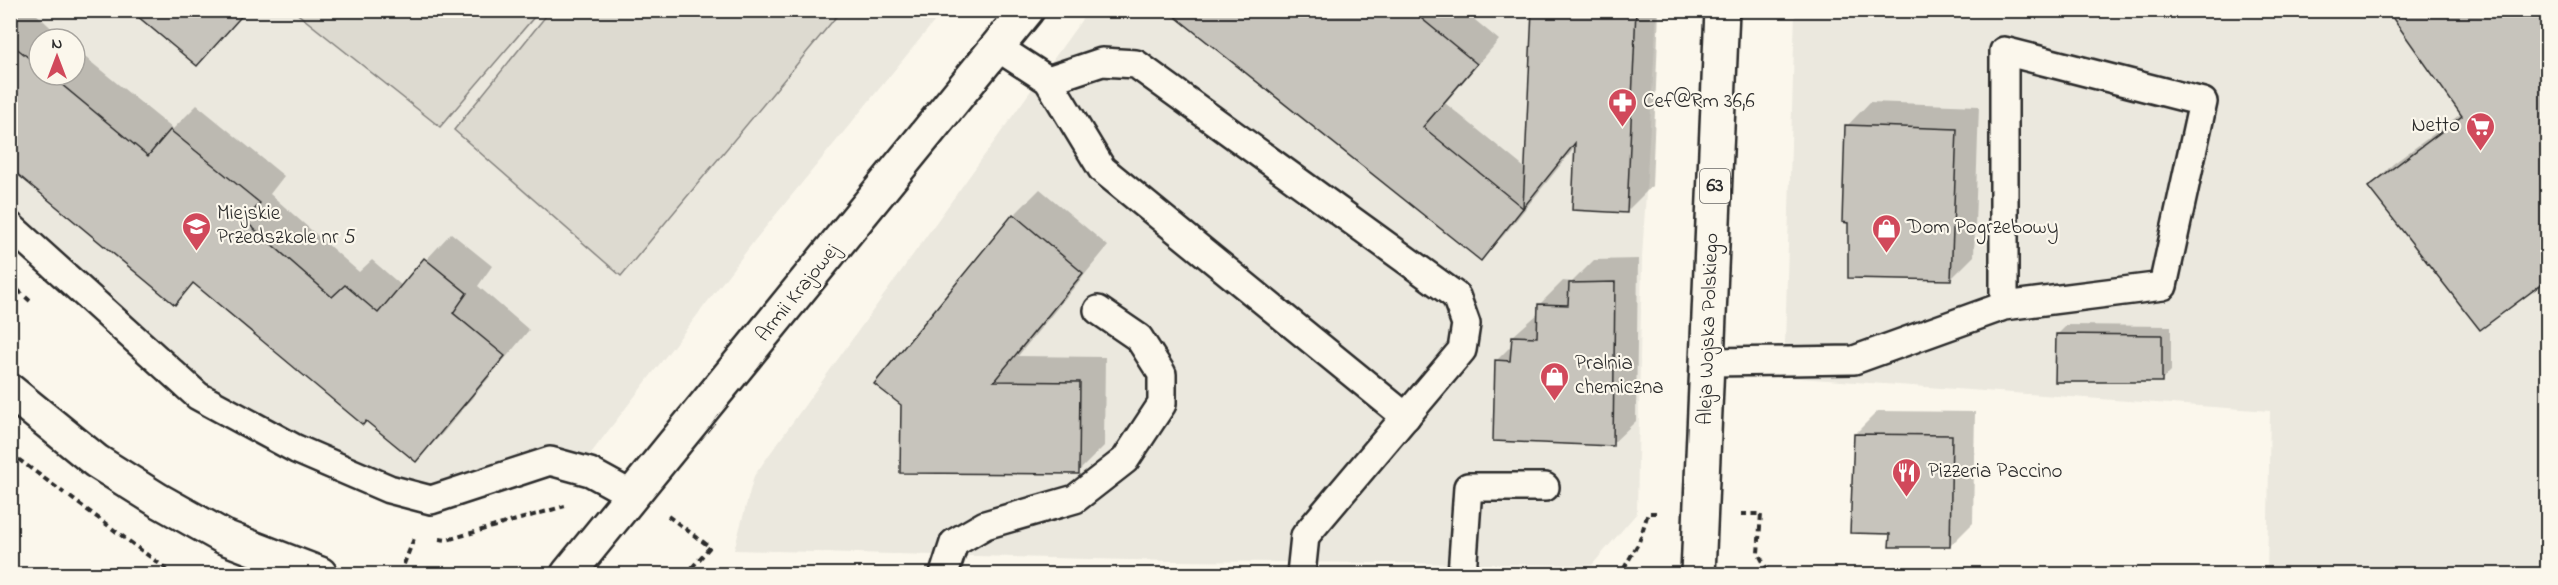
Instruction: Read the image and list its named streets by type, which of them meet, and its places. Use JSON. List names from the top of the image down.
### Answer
{
  "streets": {
    "street": ["63", "Armii Krajowej", "Aleja Wojska Polskiego"]
  },
  "places": {
    "pharmacy": ["Cef@Rm 36,6"],
    "supermarket": ["Netto"],
    "school or university": ["Miejskie Przedszkole nr 5"],
    "shop": ["Dom Pogrzebowy", "Pralnia chemiczna"],
    "restaurant": ["Pizzeria Paccino"]
  },
  "north": "top"
}
